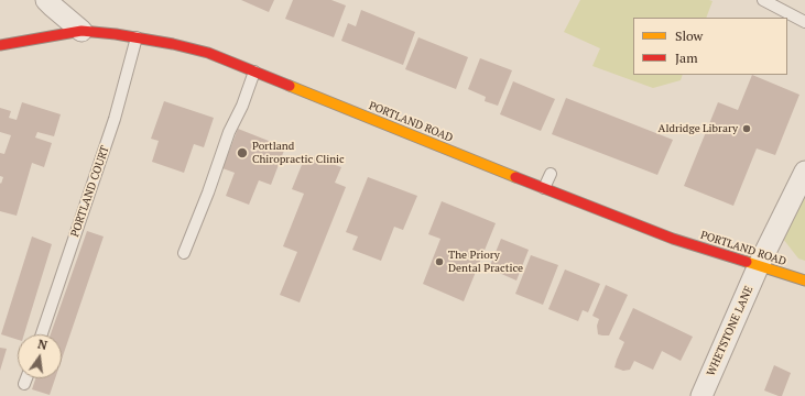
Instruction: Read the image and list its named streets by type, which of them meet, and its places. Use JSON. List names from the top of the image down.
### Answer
{
  "streets": {
    "street": ["PORTLAND ROAD", "WHETSTONE LANE"],
    "lane": ["PORTLAND COURT"]
  },
  "crossings": [
    ["PORTLAND ROAD", "PORTLAND COURT"],
    ["PORTLAND ROAD", "WHETSTONE LANE"]
  ],
  "places": ["Aldridge Library", "Portland Chiropractic Clinic", "The Priory Dental Practice"],
  "legend": ["Slow", "Jam"],
  "north": "top"
}
